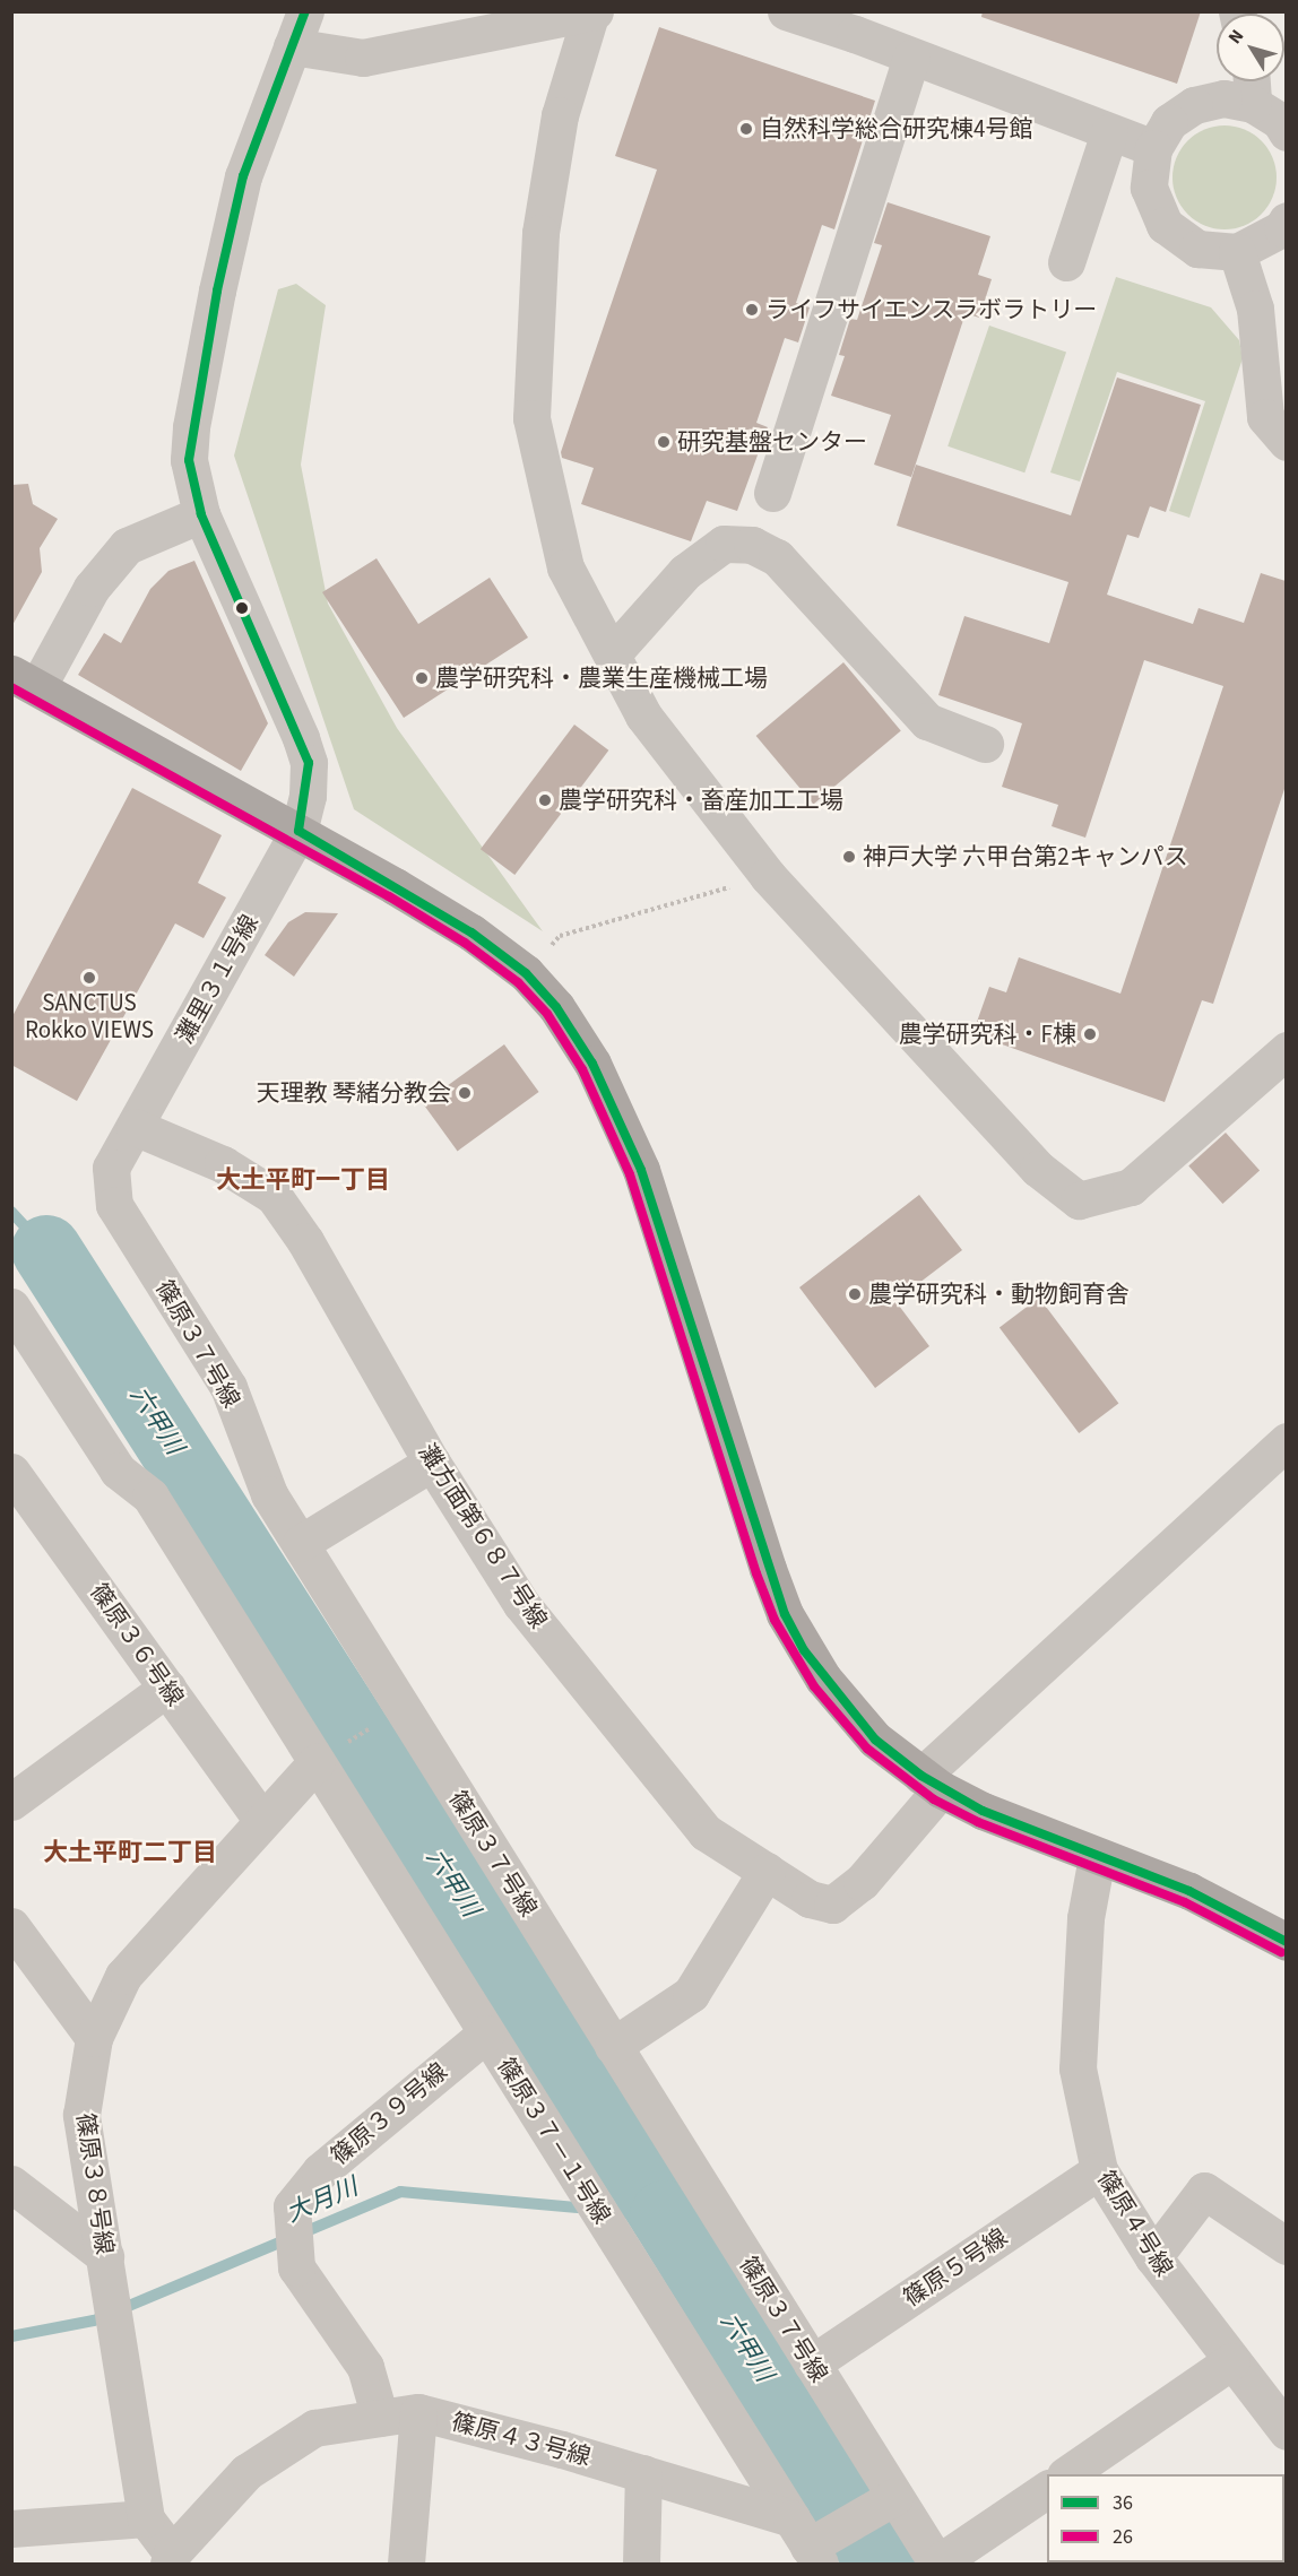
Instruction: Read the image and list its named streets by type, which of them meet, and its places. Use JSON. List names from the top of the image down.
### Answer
{
  "streets": {
    "street": [
      "灘里３１号線",
      "篠原３７号線",
      "灘方面第６８７号線",
      "篠原３６号線",
      "篠原３９号線",
      "篠原３７－１号線",
      "篠原３８号線",
      "篠原４号線",
      "篠原５号線",
      "篠原４３号線"
    ]
  },
  "crossings": [
    ["灘里３１号線", "篠原３７号線"],
    ["灘里３１号線", "灘方面第６８７号線"],
    ["篠原３７号線", "灘方面第６８７号線"],
    ["篠原３７号線", "篠原５号線"],
    ["篠原３６号線", "篠原３８号線"],
    ["篠原３９号線", "篠原３７－１号線"],
    ["篠原３９号線", "篠原４３号線"],
    ["篠原３７－１号線", "篠原３８号線"],
    ["篠原３７－１号線", "篠原４３号線"],
    ["篠原３８号線", "篠原４３号線"],
    ["篠原４号線", "篠原５号線"]
  ],
  "districts": ["大土平町一丁目", "大土平町二丁目"],
  "water": ["六甲川", "大月川"],
  "places": [
    "自然科学総合研究棟4号館",
    "ライフサイエンスラボラトリー",
    "研究基盤センター",
    "農学研究科・農業生産機械工場",
    "農学研究科・畜産加工工場",
    "神戸大学 六甲台第2キャンパス",
    "SANCTUS Rokko VIEWS",
    "農学研究科・F棟",
    "天理教 琴緒分教会",
    "農学研究科・動物飼育舎"
  ],
  "lines": ["transit line 36", "transit line 26"],
  "legend": ["36", "26"],
  "north": "top left"
}
